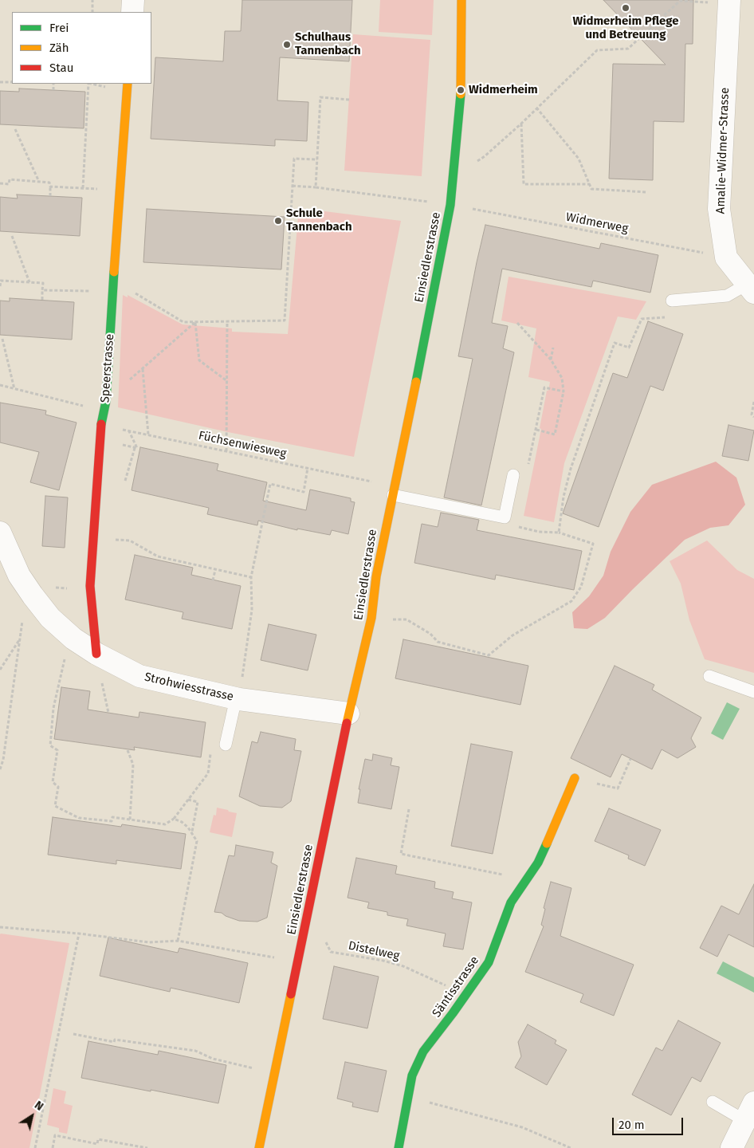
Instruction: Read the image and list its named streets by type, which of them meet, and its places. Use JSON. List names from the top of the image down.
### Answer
{
  "streets": {
    "main road": ["Einsiedlerstrasse", "Speerstrasse", "Säntisstrasse"],
    "street": ["Amalie-Widmer-Strasse", "Strohwiesstrasse"],
    "path": ["Widmerweg", "Füchsenwiesweg", "Distelweg"]
  },
  "crossings": [
    ["Amalie-Widmer-Strasse", "Widmerweg"],
    ["Einsiedlerstrasse", "Strohwiesstrasse"],
    ["Speerstrasse", "Füchsenwiesweg"],
    ["Speerstrasse", "Strohwiesstrasse"],
    ["Distelweg", "Säntisstrasse"]
  ],
  "places": [
    "Widmerheim Pflege und Betreuung",
    "Schulhaus Tannenbach",
    "Widmerheim",
    "Schule Tannenbach"
  ],
  "legend": ["Frei", "Zäh", "Stau"],
  "scale_bar": "20 m",
  "north": "top right"
}
